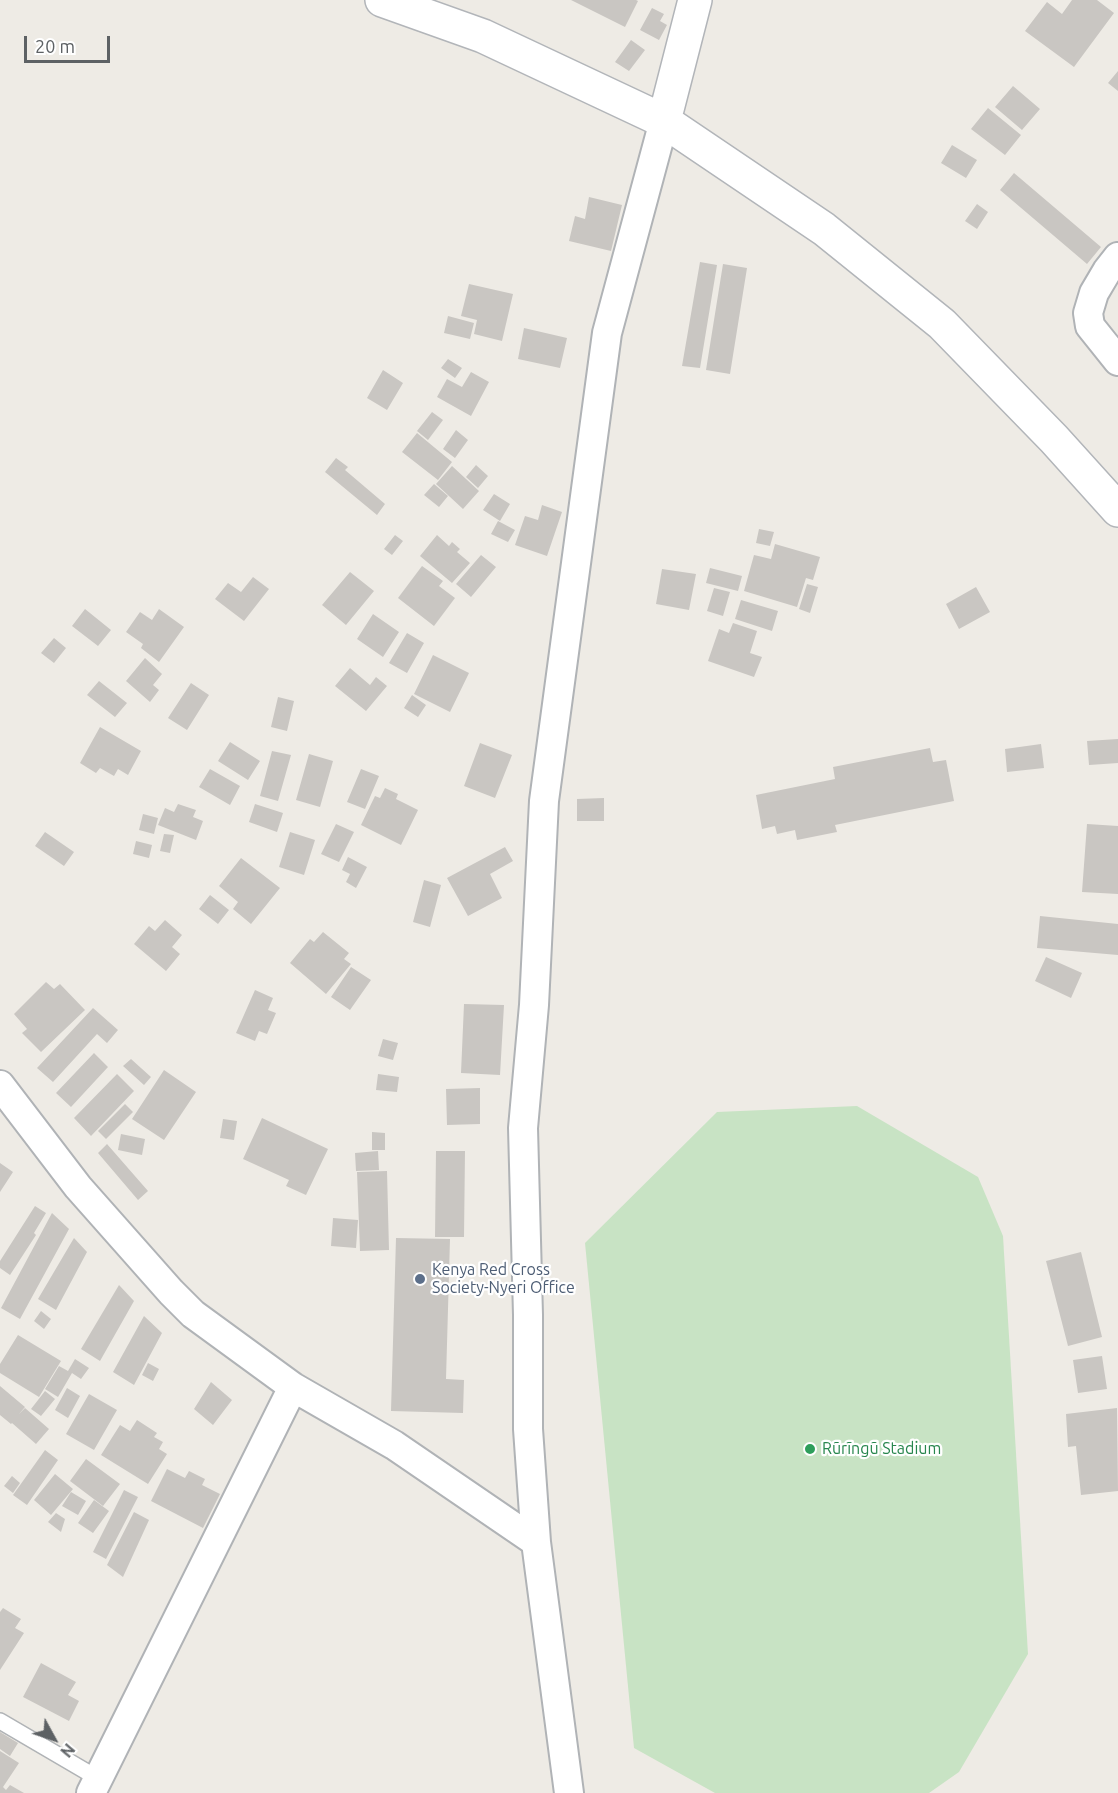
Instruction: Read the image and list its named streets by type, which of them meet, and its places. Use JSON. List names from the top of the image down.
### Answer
{
  "places": ["Kenya Red Cross Society-Nyeri Office", "Rũrĩngũ Stadium"],
  "scale_bar": "20 m",
  "north": "bottom right"
}
